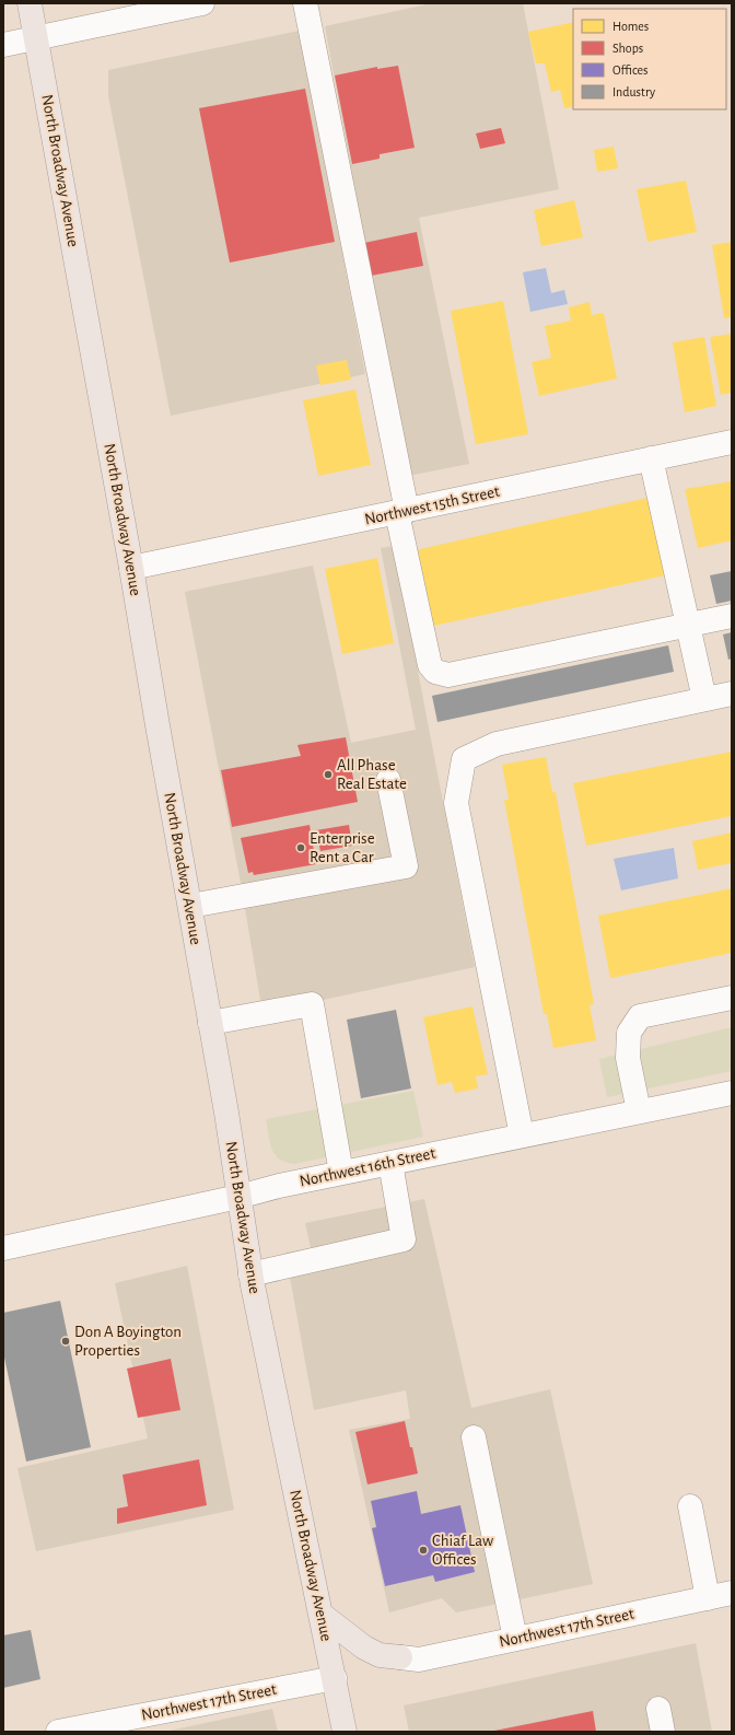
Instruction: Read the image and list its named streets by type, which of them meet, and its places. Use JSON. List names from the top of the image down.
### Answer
{
  "streets": {
    "main road": ["North Broadway Avenue"],
    "street": ["Northwest 15th Street", "Northwest 16th Street", "Northwest 17th Street"]
  },
  "crossings": [
    ["North Broadway Avenue", "Northwest 15th Street"],
    ["North Broadway Avenue", "Northwest 16th Street"],
    ["North Broadway Avenue", "Northwest 17th Street"]
  ],
  "places": [
    "All Phase Real Estate",
    "Enterprise Rent a Car",
    "Don A Boyington Properties",
    "Chiaf Law Offices"
  ],
  "legend": [
    "Homes",
    "Shops",
    "Offices",
    "Industry"
  ]
}
